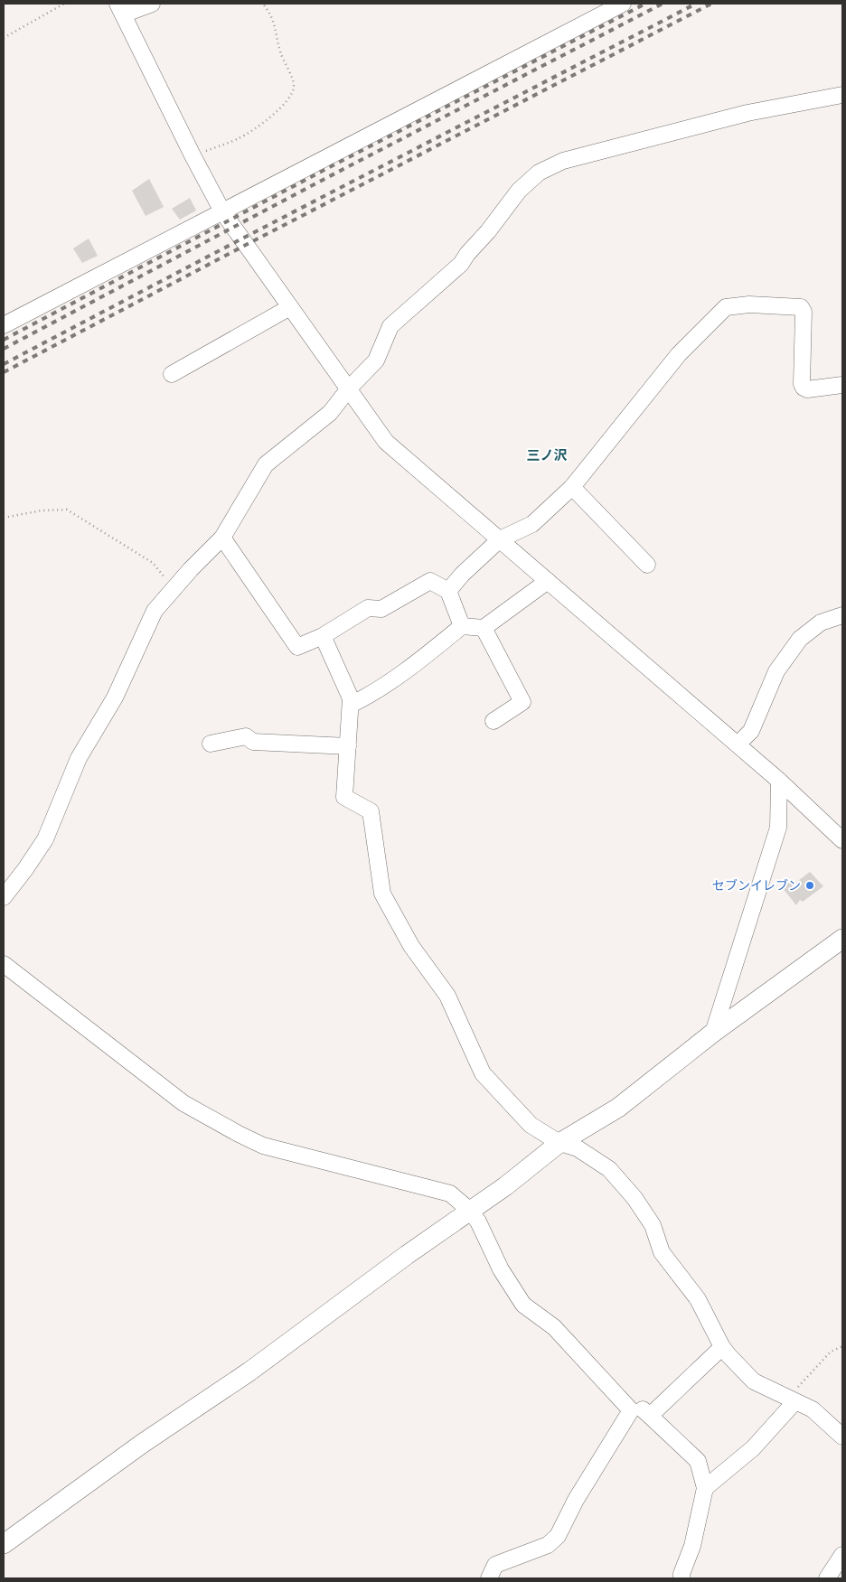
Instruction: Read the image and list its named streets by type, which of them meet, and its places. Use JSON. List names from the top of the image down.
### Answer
{
  "districts": ["三ノ沢"],
  "places": ["セブンイレブン"]
}
